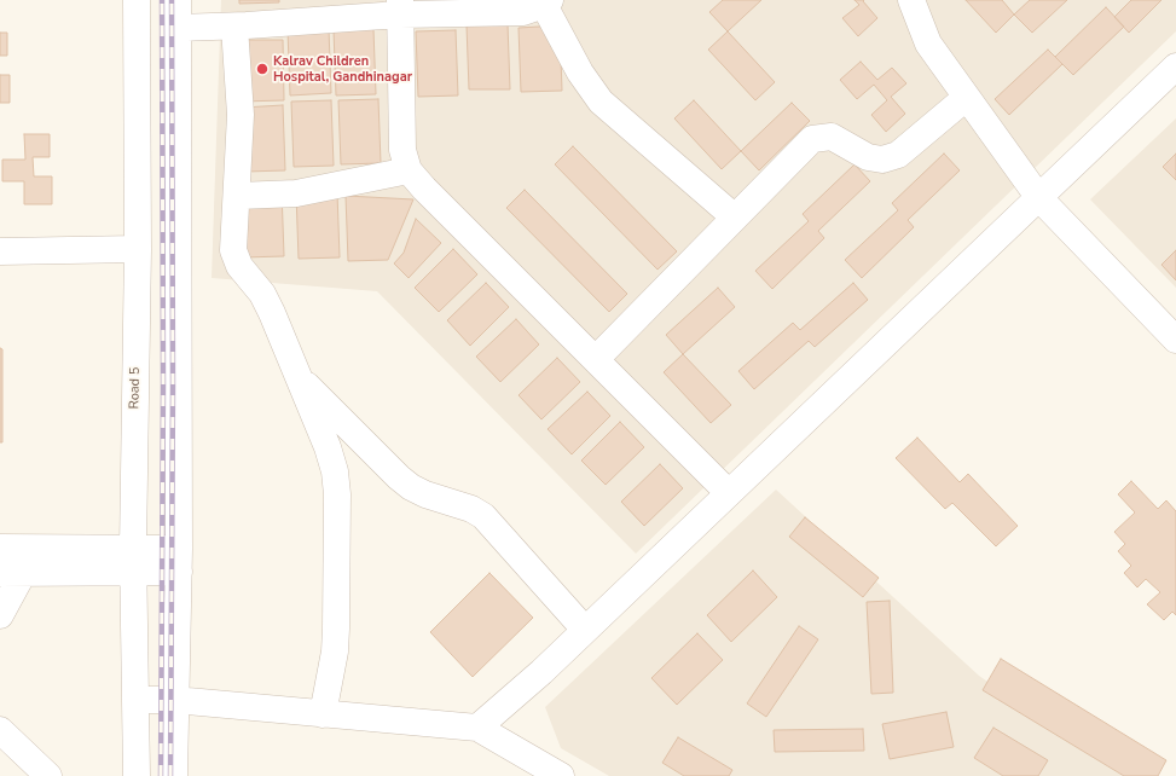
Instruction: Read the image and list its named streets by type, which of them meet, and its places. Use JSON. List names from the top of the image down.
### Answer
{
  "streets": {
    "street": ["Road 5"]
  },
  "places": ["Kalrav Children Hospital, Gandhinagar"]
}
